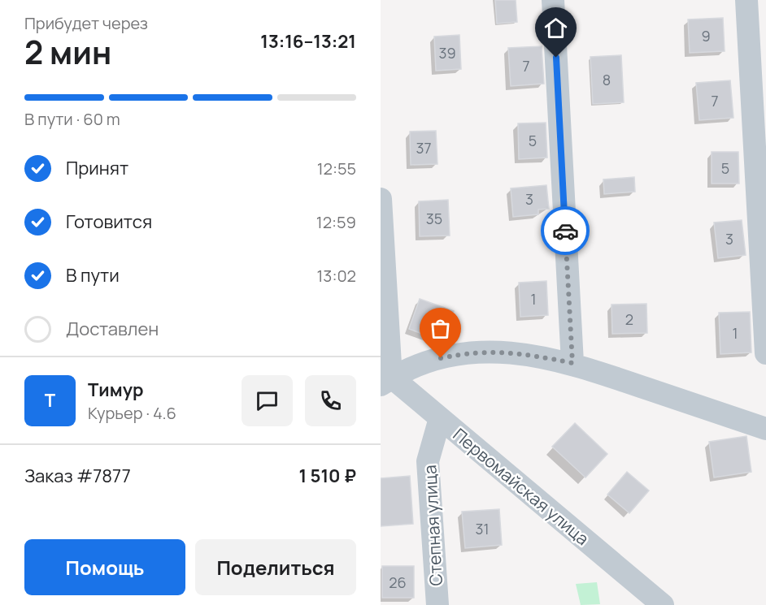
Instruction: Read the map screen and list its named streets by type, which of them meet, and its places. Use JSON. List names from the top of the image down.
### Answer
{
  "streets": {
    "street": ["Первомайская улица", "Степная улица"]
  },
  "crossings": [
    ["Первомайская улица", "Степная улица"]
  ],
  "house_numbers": [
    "9",
    "39",
    "7",
    "8",
    "7",
    "5",
    "37",
    "5",
    "3",
    "35",
    "3",
    "1",
    "2",
    "1",
    "31",
    "26"
  ],
  "page": {
    "heading": ["2 мин", "Прибудет через", "13:16–13:21"],
    "panel": [
      "Тимур",
      "Курьер · 4.6",
      "Заказ #7877",
      "1 510 ₽"
    ],
    "bar": "В пути · 60 m",
    "list": [
      ["Принят", "12:55"],
      ["Готовится", "12:59"],
      ["В пути", "13:02"],
      "Доставлен"
    ],
    "round": "Т",
    "buttons": ["Помощь", "Поделиться"]
  }
}
